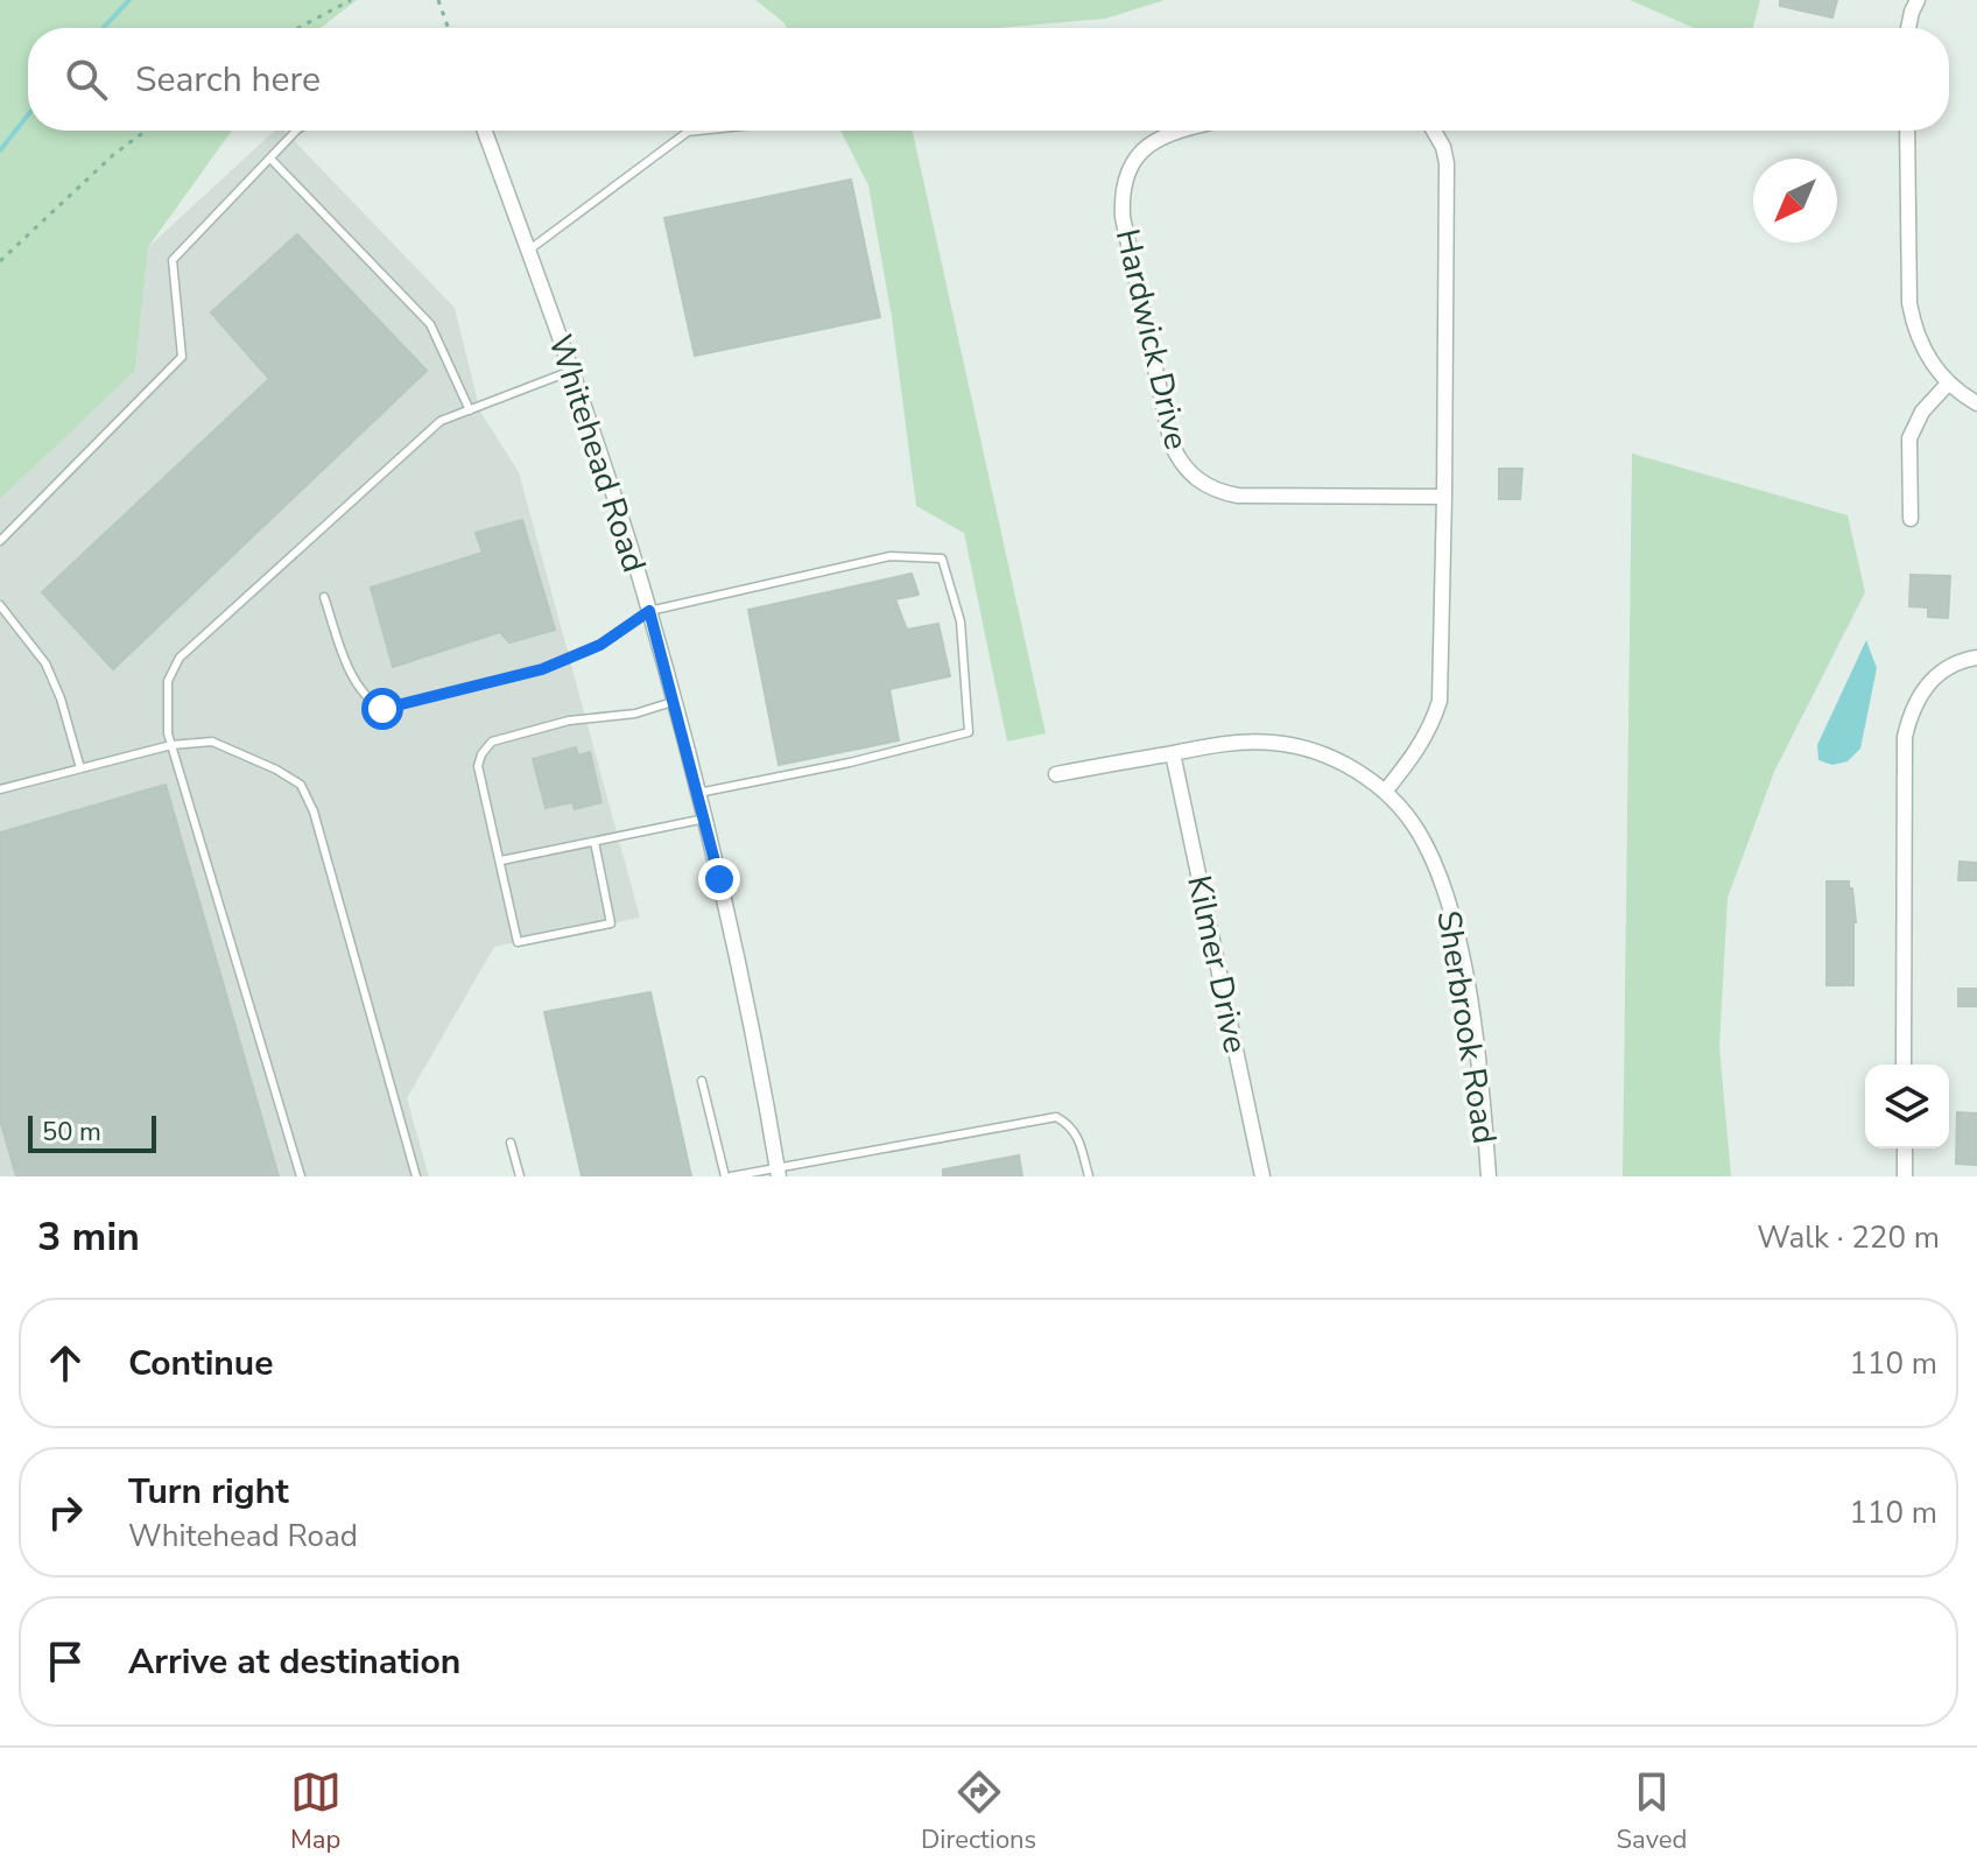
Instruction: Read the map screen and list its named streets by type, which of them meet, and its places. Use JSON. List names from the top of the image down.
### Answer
{
  "streets": {
    "street": [
      "Hardwick Drive",
      "Whitehead Road",
      "Kilmer Drive",
      "Sherbrook Road"
    ]
  },
  "crossings": [
    ["Kilmer Drive", "Sherbrook Road"]
  ],
  "scale_bar": "50 m",
  "north": "bottom left",
  "page": {
    "search": "Search here",
    "scale": "50 m",
    "heading": ["3 min", "Walk · 220 m"],
    "list": [
      ["Continue", "110 m"],
      ["Turn right", "Whitehead Road", "110 m"],
      "Arrive at destination"
    ],
    "nav": ["Map", "Directions", "Saved"]
  }
}
